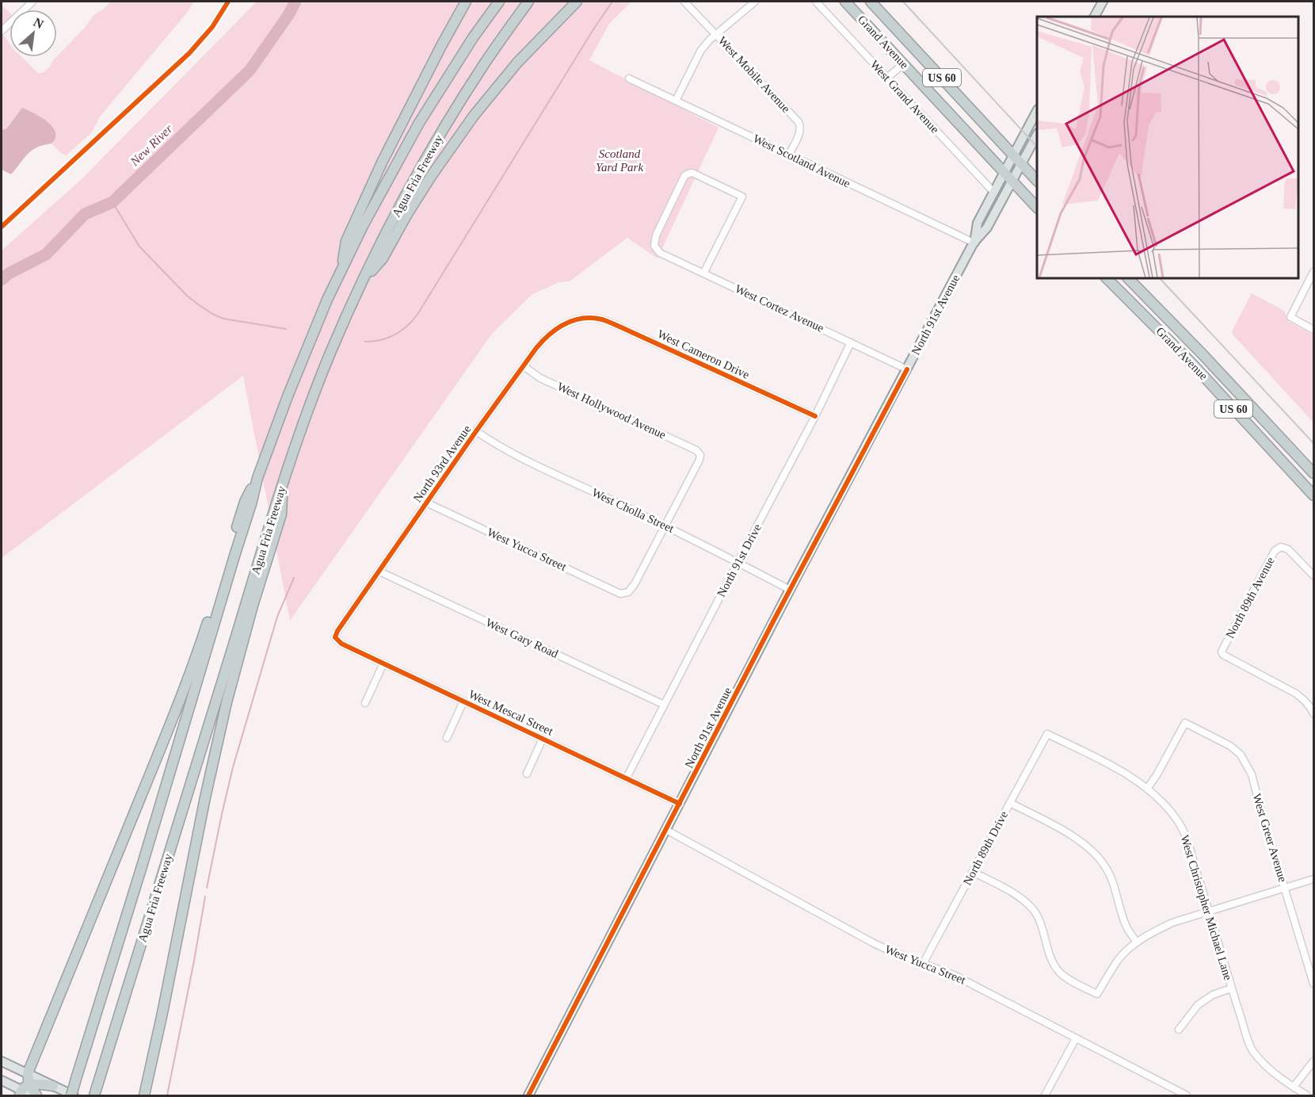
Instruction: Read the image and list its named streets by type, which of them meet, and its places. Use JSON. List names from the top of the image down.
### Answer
{
  "streets": {
    "highway": ["Grand Avenue", "US 60", "Agua Fria Freeway"],
    "main road": ["North 91st Avenue"],
    "street": [
      "West Mobile Avenue",
      "West Grand Avenue",
      "West Scotland Avenue",
      "West Cortez Avenue",
      "West Cameron Drive",
      "West Hollywood Avenue",
      "North 93rd Avenue",
      "West Cholla Street",
      "West Yucca Street",
      "North 91st Drive",
      "North 89th Avenue",
      "West Gary Road",
      "West Mescal Street",
      "West Greer Avenue",
      "North 89th Drive",
      "West Christopher Michael Lane"
    ]
  },
  "crossings": [
    ["Grand Avenue", "North 91st Avenue"],
    ["West Mobile Avenue", "West Scotland Avenue"],
    ["West Grand Avenue", "North 91st Avenue"],
    ["West Scotland Avenue", "North 91st Avenue"],
    ["West Cortez Avenue", "North 91st Avenue"],
    ["West Cortez Avenue", "North 91st Drive"],
    ["North 91st Avenue", "West Cholla Street"],
    ["North 91st Avenue", "West Yucca Street"],
    ["North 91st Avenue", "West Mescal Street"],
    ["West Cameron Drive", "North 93rd Avenue"],
    ["West Cameron Drive", "North 91st Drive"],
    ["West Hollywood Avenue", "North 93rd Avenue"],
    ["West Hollywood Avenue", "West Cholla Street"],
    ["West Hollywood Avenue", "West Yucca Street"],
    ["North 93rd Avenue", "West Cholla Street"],
    ["North 93rd Avenue", "West Yucca Street"],
    ["North 93rd Avenue", "West Gary Road"],
    ["North 93rd Avenue", "West Mescal Street"],
    ["West Cholla Street", "West Yucca Street"],
    ["West Cholla Street", "North 91st Drive"],
    ["West Yucca Street", "North 89th Drive"],
    ["North 91st Drive", "West Gary Road"],
    ["North 91st Drive", "West Mescal Street"],
    ["West Greer Avenue", "West Christopher Michael Lane"],
    ["North 89th Drive", "West Christopher Michael Lane"]
  ],
  "water": ["New River"],
  "parks": ["Scotland Yard Park"],
  "north": "top right"
}
